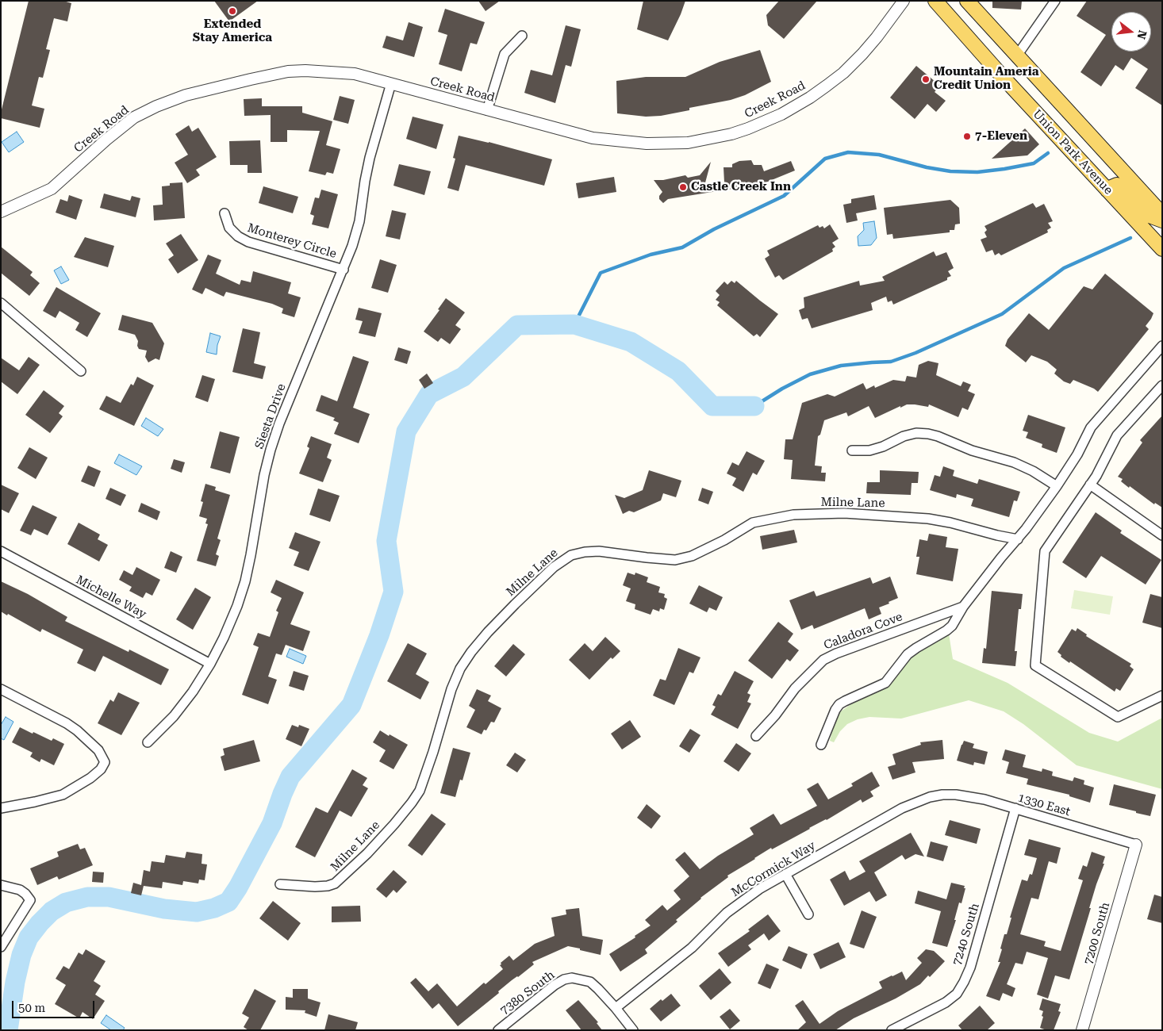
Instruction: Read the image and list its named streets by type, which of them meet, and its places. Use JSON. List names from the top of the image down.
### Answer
{
  "streets": {
    "main road": ["Union Park Avenue"],
    "street": [
      "Creek Road",
      "Monterey Circle",
      "Siesta Drive",
      "Milne Lane",
      "Michelle Way",
      "Caladora Cove",
      "1330 East",
      "McCormick Way",
      "7200 South",
      "7240 South",
      "7380 South"
    ]
  },
  "crossings": [
    ["Creek Road", "Siesta Drive"],
    ["Monterey Circle", "Siesta Drive"],
    ["Siesta Drive", "Michelle Way"],
    ["1330 East", "McCormick Way"],
    ["1330 East", "7200 South"],
    ["1330 East", "7240 South"],
    ["McCormick Way", "7380 South"]
  ],
  "places": [
    "Extended Stay America",
    "Mountain Ameria Credit Union",
    "7-Eleven",
    "Castle Creek Inn"
  ],
  "scale_bar": "50 m",
  "north": "right"
}
